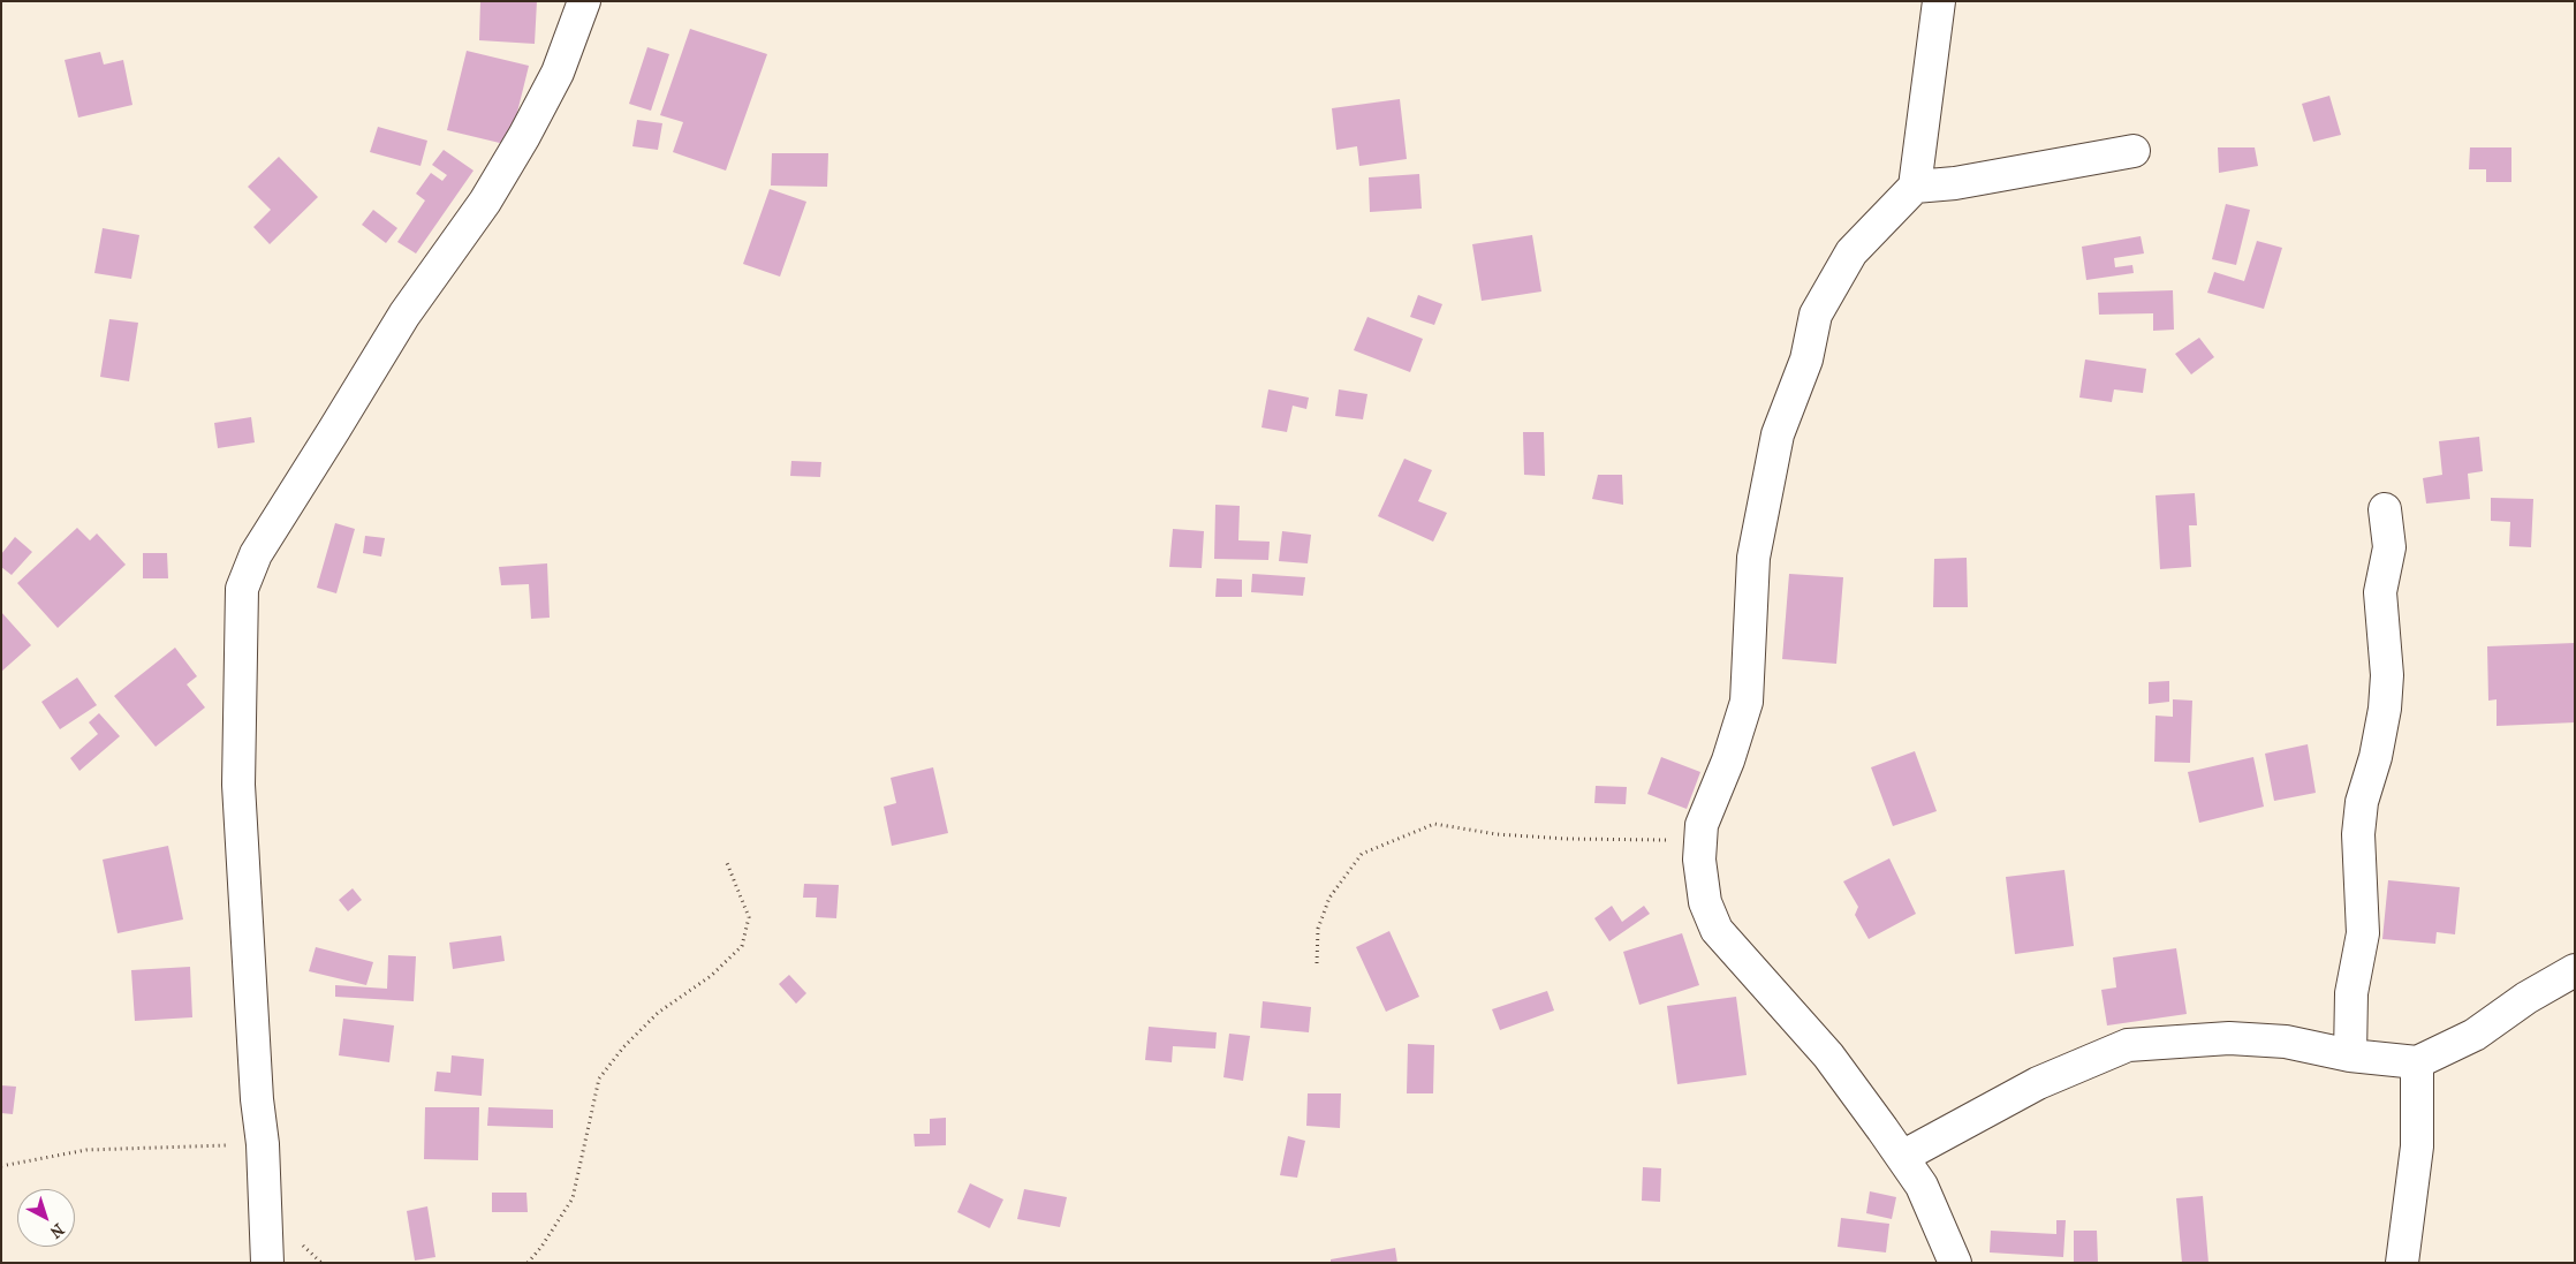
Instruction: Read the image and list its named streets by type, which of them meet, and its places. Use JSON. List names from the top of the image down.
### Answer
{
  "north": "bottom right"
}
